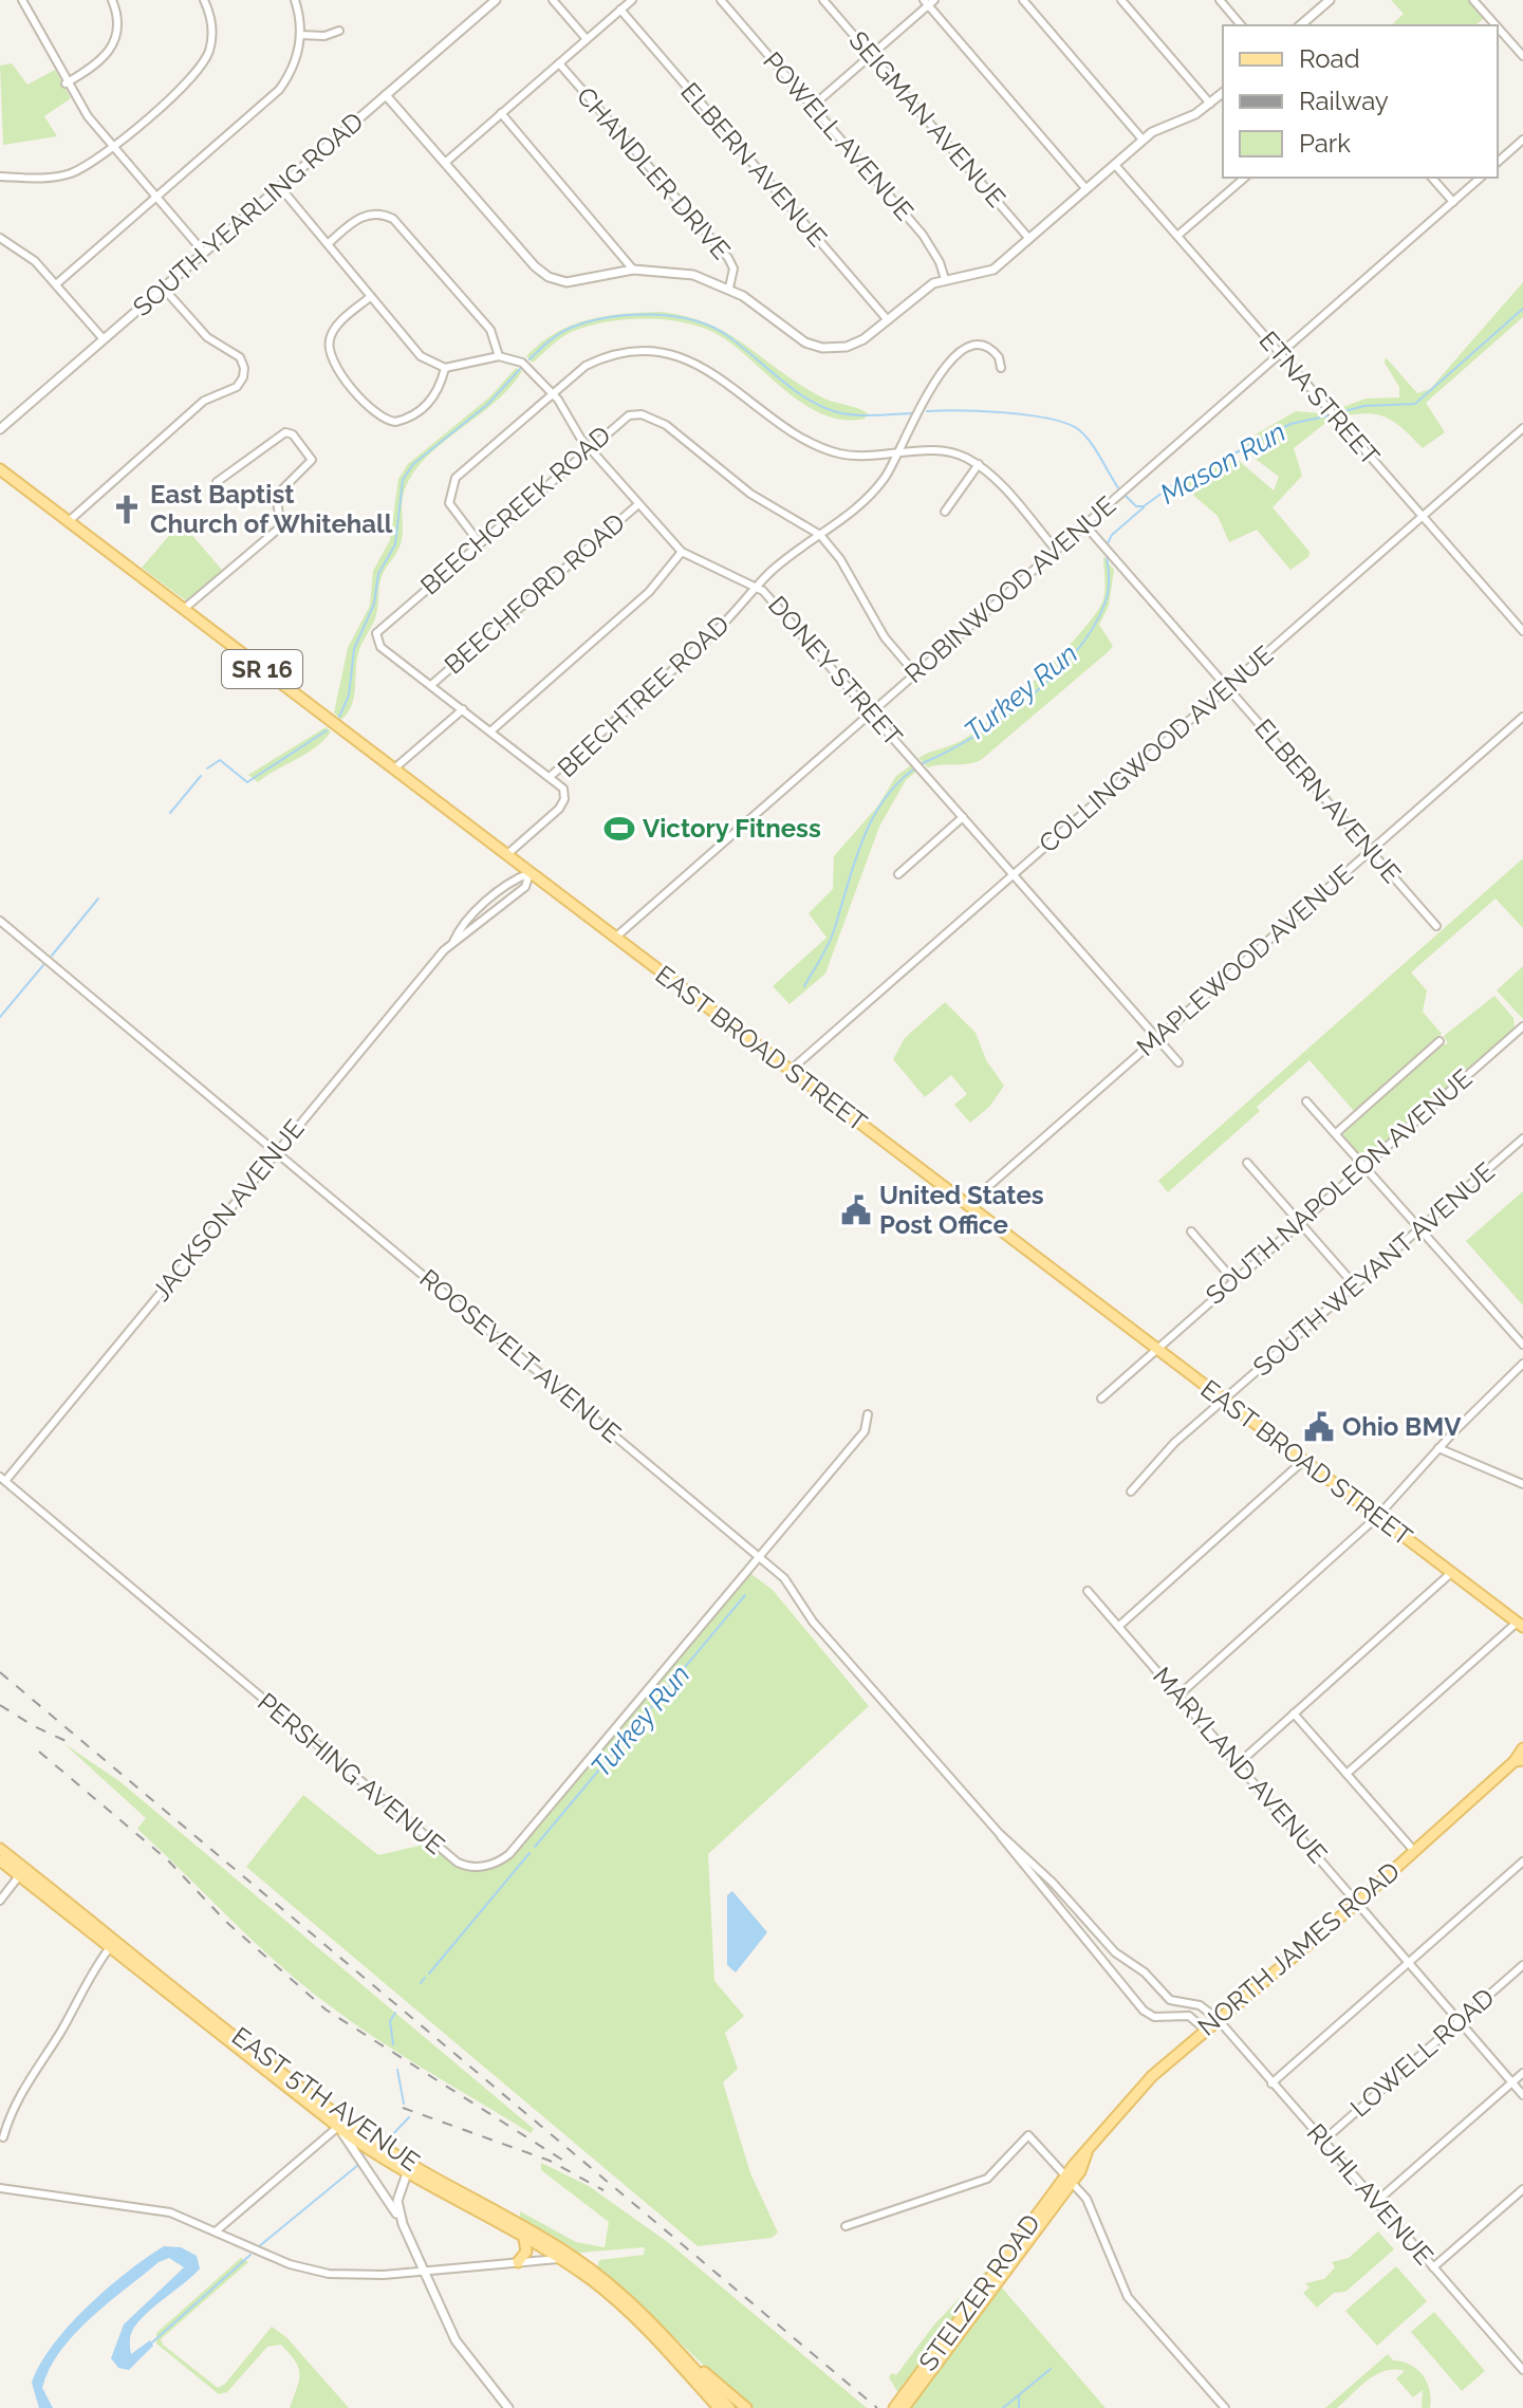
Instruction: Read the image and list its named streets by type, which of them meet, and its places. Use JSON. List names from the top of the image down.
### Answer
{
  "streets": {
    "main road": [
      "SR 16",
      "EAST BROAD STREET",
      "NORTH JAMES ROAD",
      "EAST 5TH AVENUE",
      "STELZER ROAD"
    ],
    "street": [
      "SEIGMAN AVENUE",
      "POWELL AVENUE",
      "ELBERN AVENUE",
      "CHANDLER DRIVE",
      "SOUTH YEARLING ROAD",
      "ETNA STREET",
      "BEECHCREEK ROAD",
      "ROBINWOOD AVENUE",
      "BEECHFORD ROAD",
      "DONEY STREET",
      "BEECHTREE ROAD",
      "COLLINGWOOD AVENUE",
      "MAPLEWOOD AVENUE",
      "SOUTH NAPOLEON AVENUE",
      "JACKSON AVENUE",
      "SOUTH WEYANT AVENUE",
      "ROOSEVELT AVENUE",
      "MARYLAND AVENUE",
      "PERSHING AVENUE",
      "LOWELL ROAD",
      "RUHL AVENUE"
    ]
  },
  "crossings": [
    ["ELBERN AVENUE", "ROBINWOOD AVENUE"],
    ["ELBERN AVENUE", "COLLINGWOOD AVENUE"],
    ["ELBERN AVENUE", "MAPLEWOOD AVENUE"],
    ["ETNA STREET", "ROBINWOOD AVENUE"],
    ["ETNA STREET", "COLLINGWOOD AVENUE"],
    ["BEECHCREEK ROAD", "ROBINWOOD AVENUE"],
    ["BEECHCREEK ROAD", "BEECHFORD ROAD"],
    ["BEECHCREEK ROAD", "DONEY STREET"],
    ["BEECHCREEK ROAD", "BEECHTREE ROAD"],
    ["ROBINWOOD AVENUE", "DONEY STREET"],
    ["ROBINWOOD AVENUE", "EAST BROAD STREET"],
    ["BEECHFORD ROAD", "DONEY STREET"],
    ["DONEY STREET", "BEECHTREE ROAD"],
    ["DONEY STREET", "COLLINGWOOD AVENUE"],
    ["DONEY STREET", "MAPLEWOOD AVENUE"],
    ["BEECHTREE ROAD", "EAST BROAD STREET"],
    ["COLLINGWOOD AVENUE", "EAST BROAD STREET"],
    ["MAPLEWOOD AVENUE", "EAST BROAD STREET"],
    ["EAST BROAD STREET", "SOUTH NAPOLEON AVENUE"],
    ["EAST BROAD STREET", "JACKSON AVENUE"],
    ["EAST BROAD STREET", "SOUTH WEYANT AVENUE"],
    ["JACKSON AVENUE", "ROOSEVELT AVENUE"],
    ["JACKSON AVENUE", "PERSHING AVENUE"],
    ["ROOSEVELT AVENUE", "PERSHING AVENUE"],
    ["ROOSEVELT AVENUE", "NORTH JAMES ROAD"],
    ["ROOSEVELT AVENUE", "RUHL AVENUE"],
    ["MARYLAND AVENUE", "NORTH JAMES ROAD"],
    ["MARYLAND AVENUE", "LOWELL ROAD"],
    ["NORTH JAMES ROAD", "RUHL AVENUE"],
    ["NORTH JAMES ROAD", "STELZER ROAD"],
    ["LOWELL ROAD", "RUHL AVENUE"]
  ],
  "water": ["Mason Run", "Turkey Run"],
  "places": {
    "church": ["East Baptist Church of Whitehall"],
    "sports": ["Victory Fitness"],
    "public building": ["United States Post Office", "Ohio BMV"]
  },
  "legend": ["Road", "Railway", "Park"]
}
